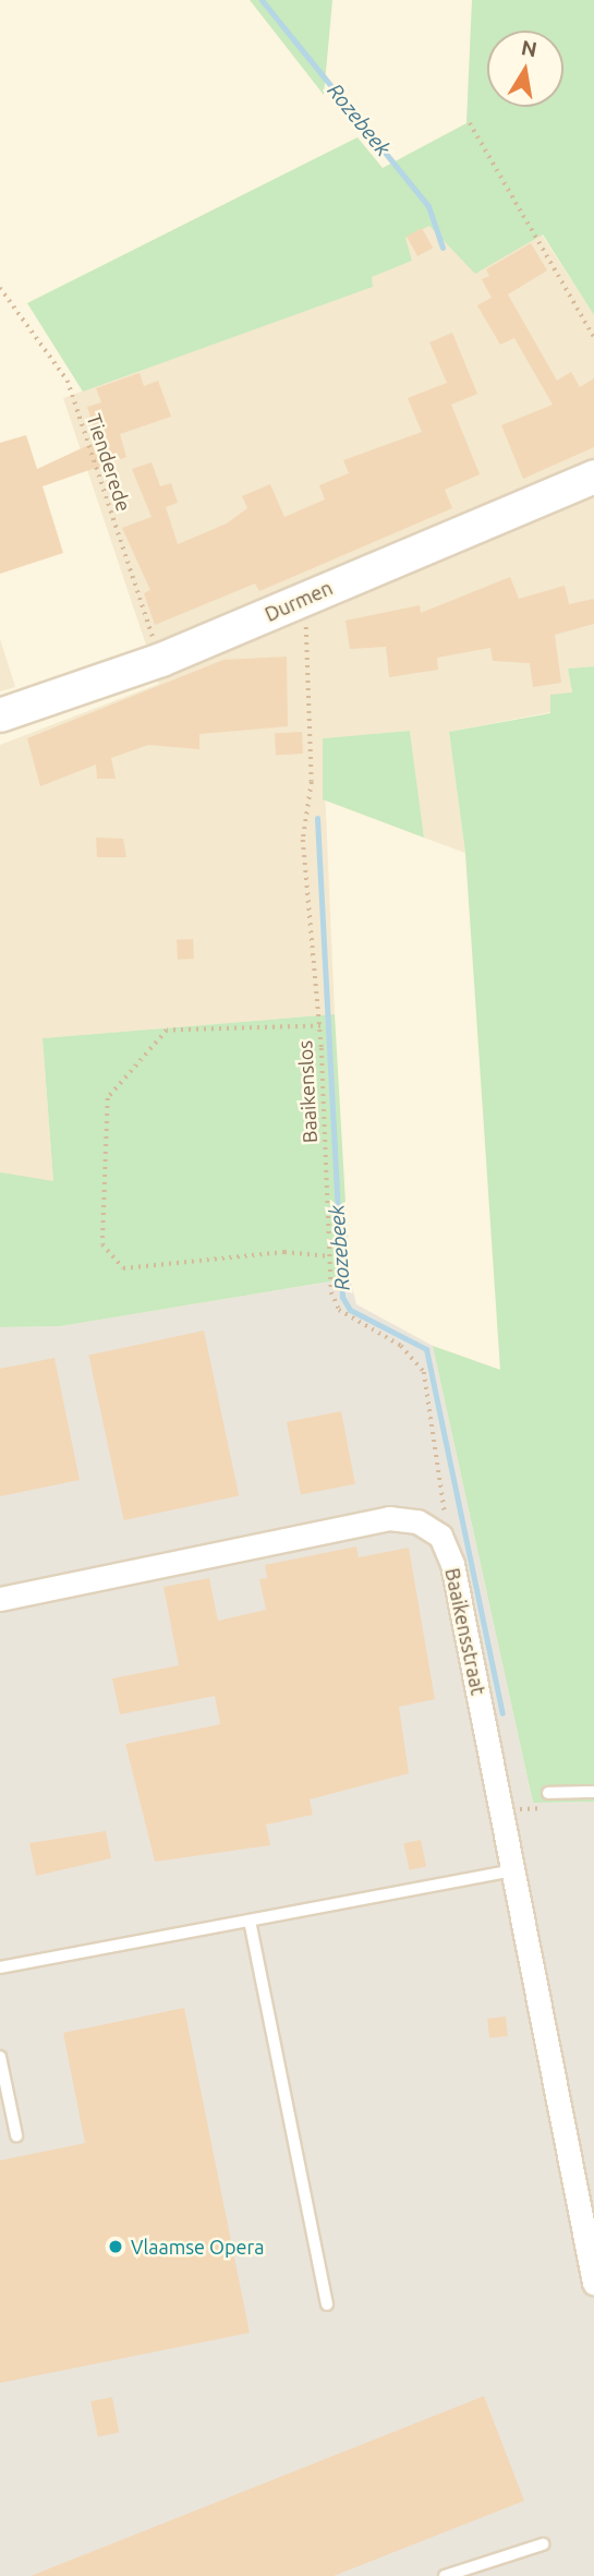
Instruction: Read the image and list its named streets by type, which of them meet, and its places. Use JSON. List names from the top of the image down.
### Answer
{
  "streets": {
    "street": ["Durmen", "Baaikensstraat"],
    "path": ["Tienderede", "Baaikenslos"]
  },
  "crossings": [
    ["Tienderede", "Durmen"],
    ["Durmen", "Baaikenslos"],
    ["Baaikenslos", "Baaikensstraat"]
  ],
  "water": ["Rozebeek"],
  "places": ["Vlaamse Opera"],
  "north": "top"
}
